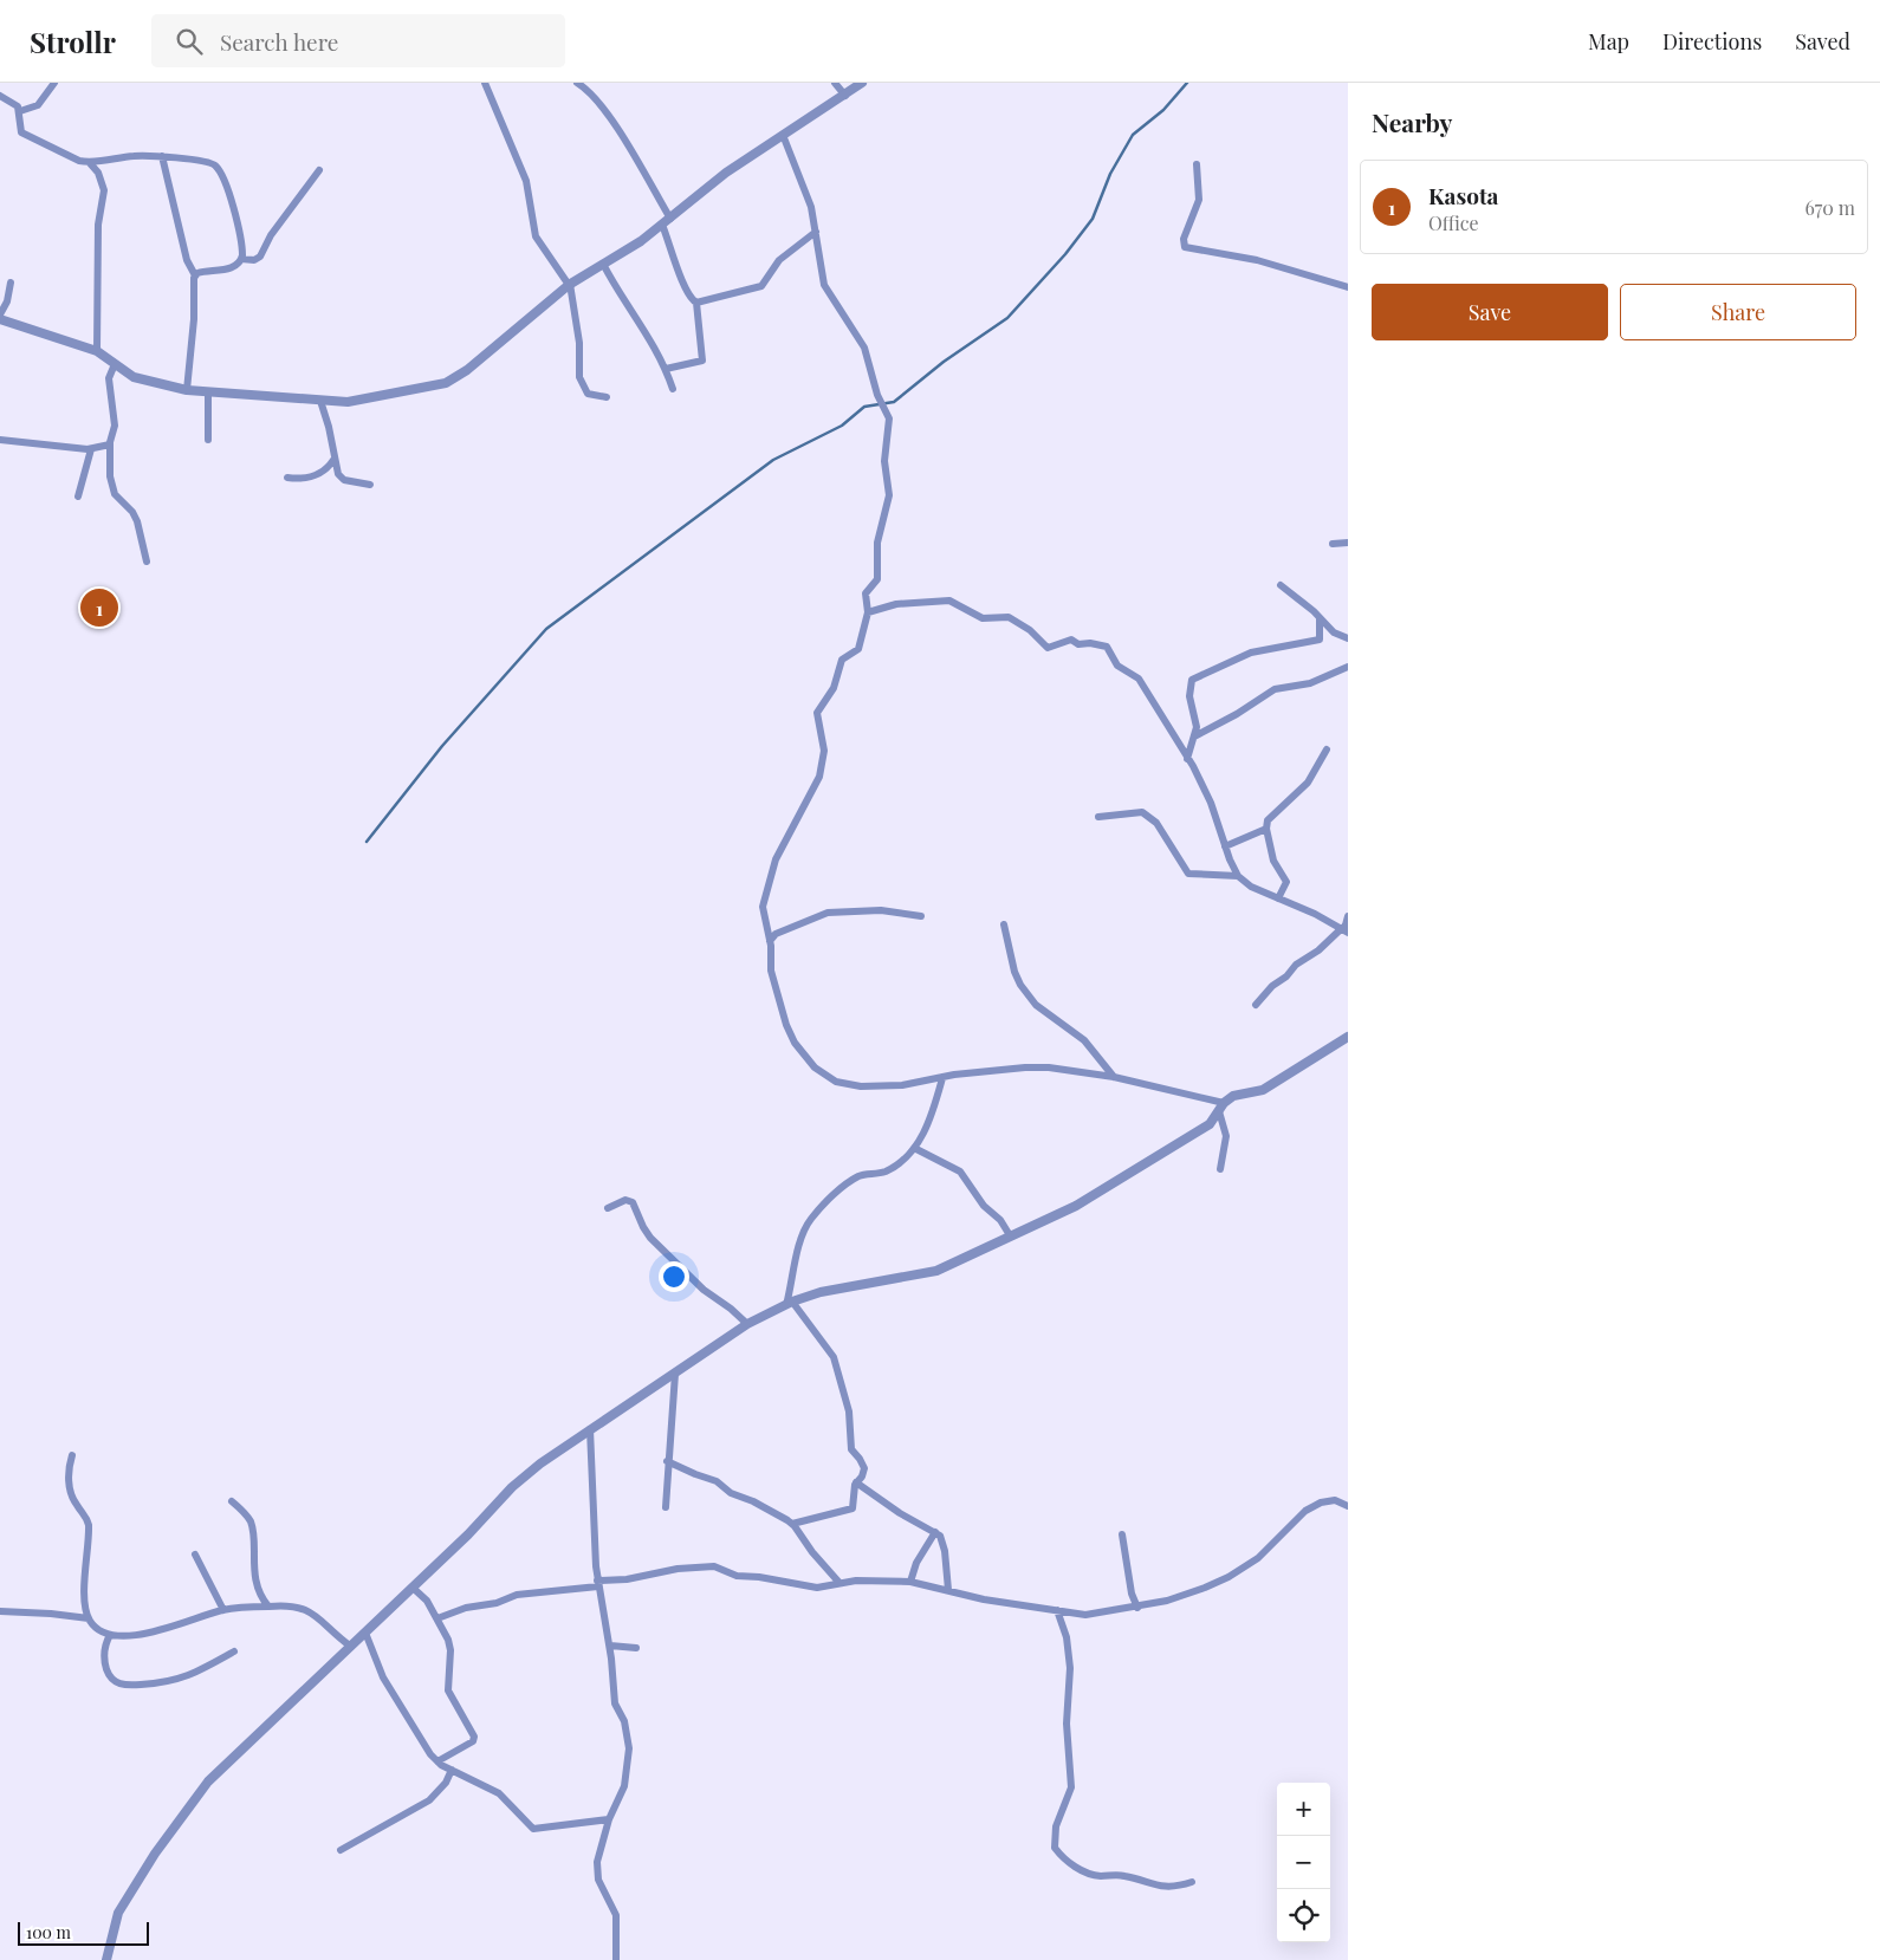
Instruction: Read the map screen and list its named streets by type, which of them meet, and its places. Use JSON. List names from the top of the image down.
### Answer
{
  "scale_bar": "100 m",
  "page": {
    "header": "Strollr",
    "search": "Search here",
    "nav": ["Map", "Directions", "Saved"],
    "heading": "Nearby",
    "list": [
      {
        "mark": "1",
        "name": "Kasota",
        "note": "Office",
        "value": "670 m"
      }
    ],
    "buttons": ["Save", "Share"],
    "pins": "1",
    "map_buttons": ["+", "−"],
    "scale": "100 m"
  }
}
